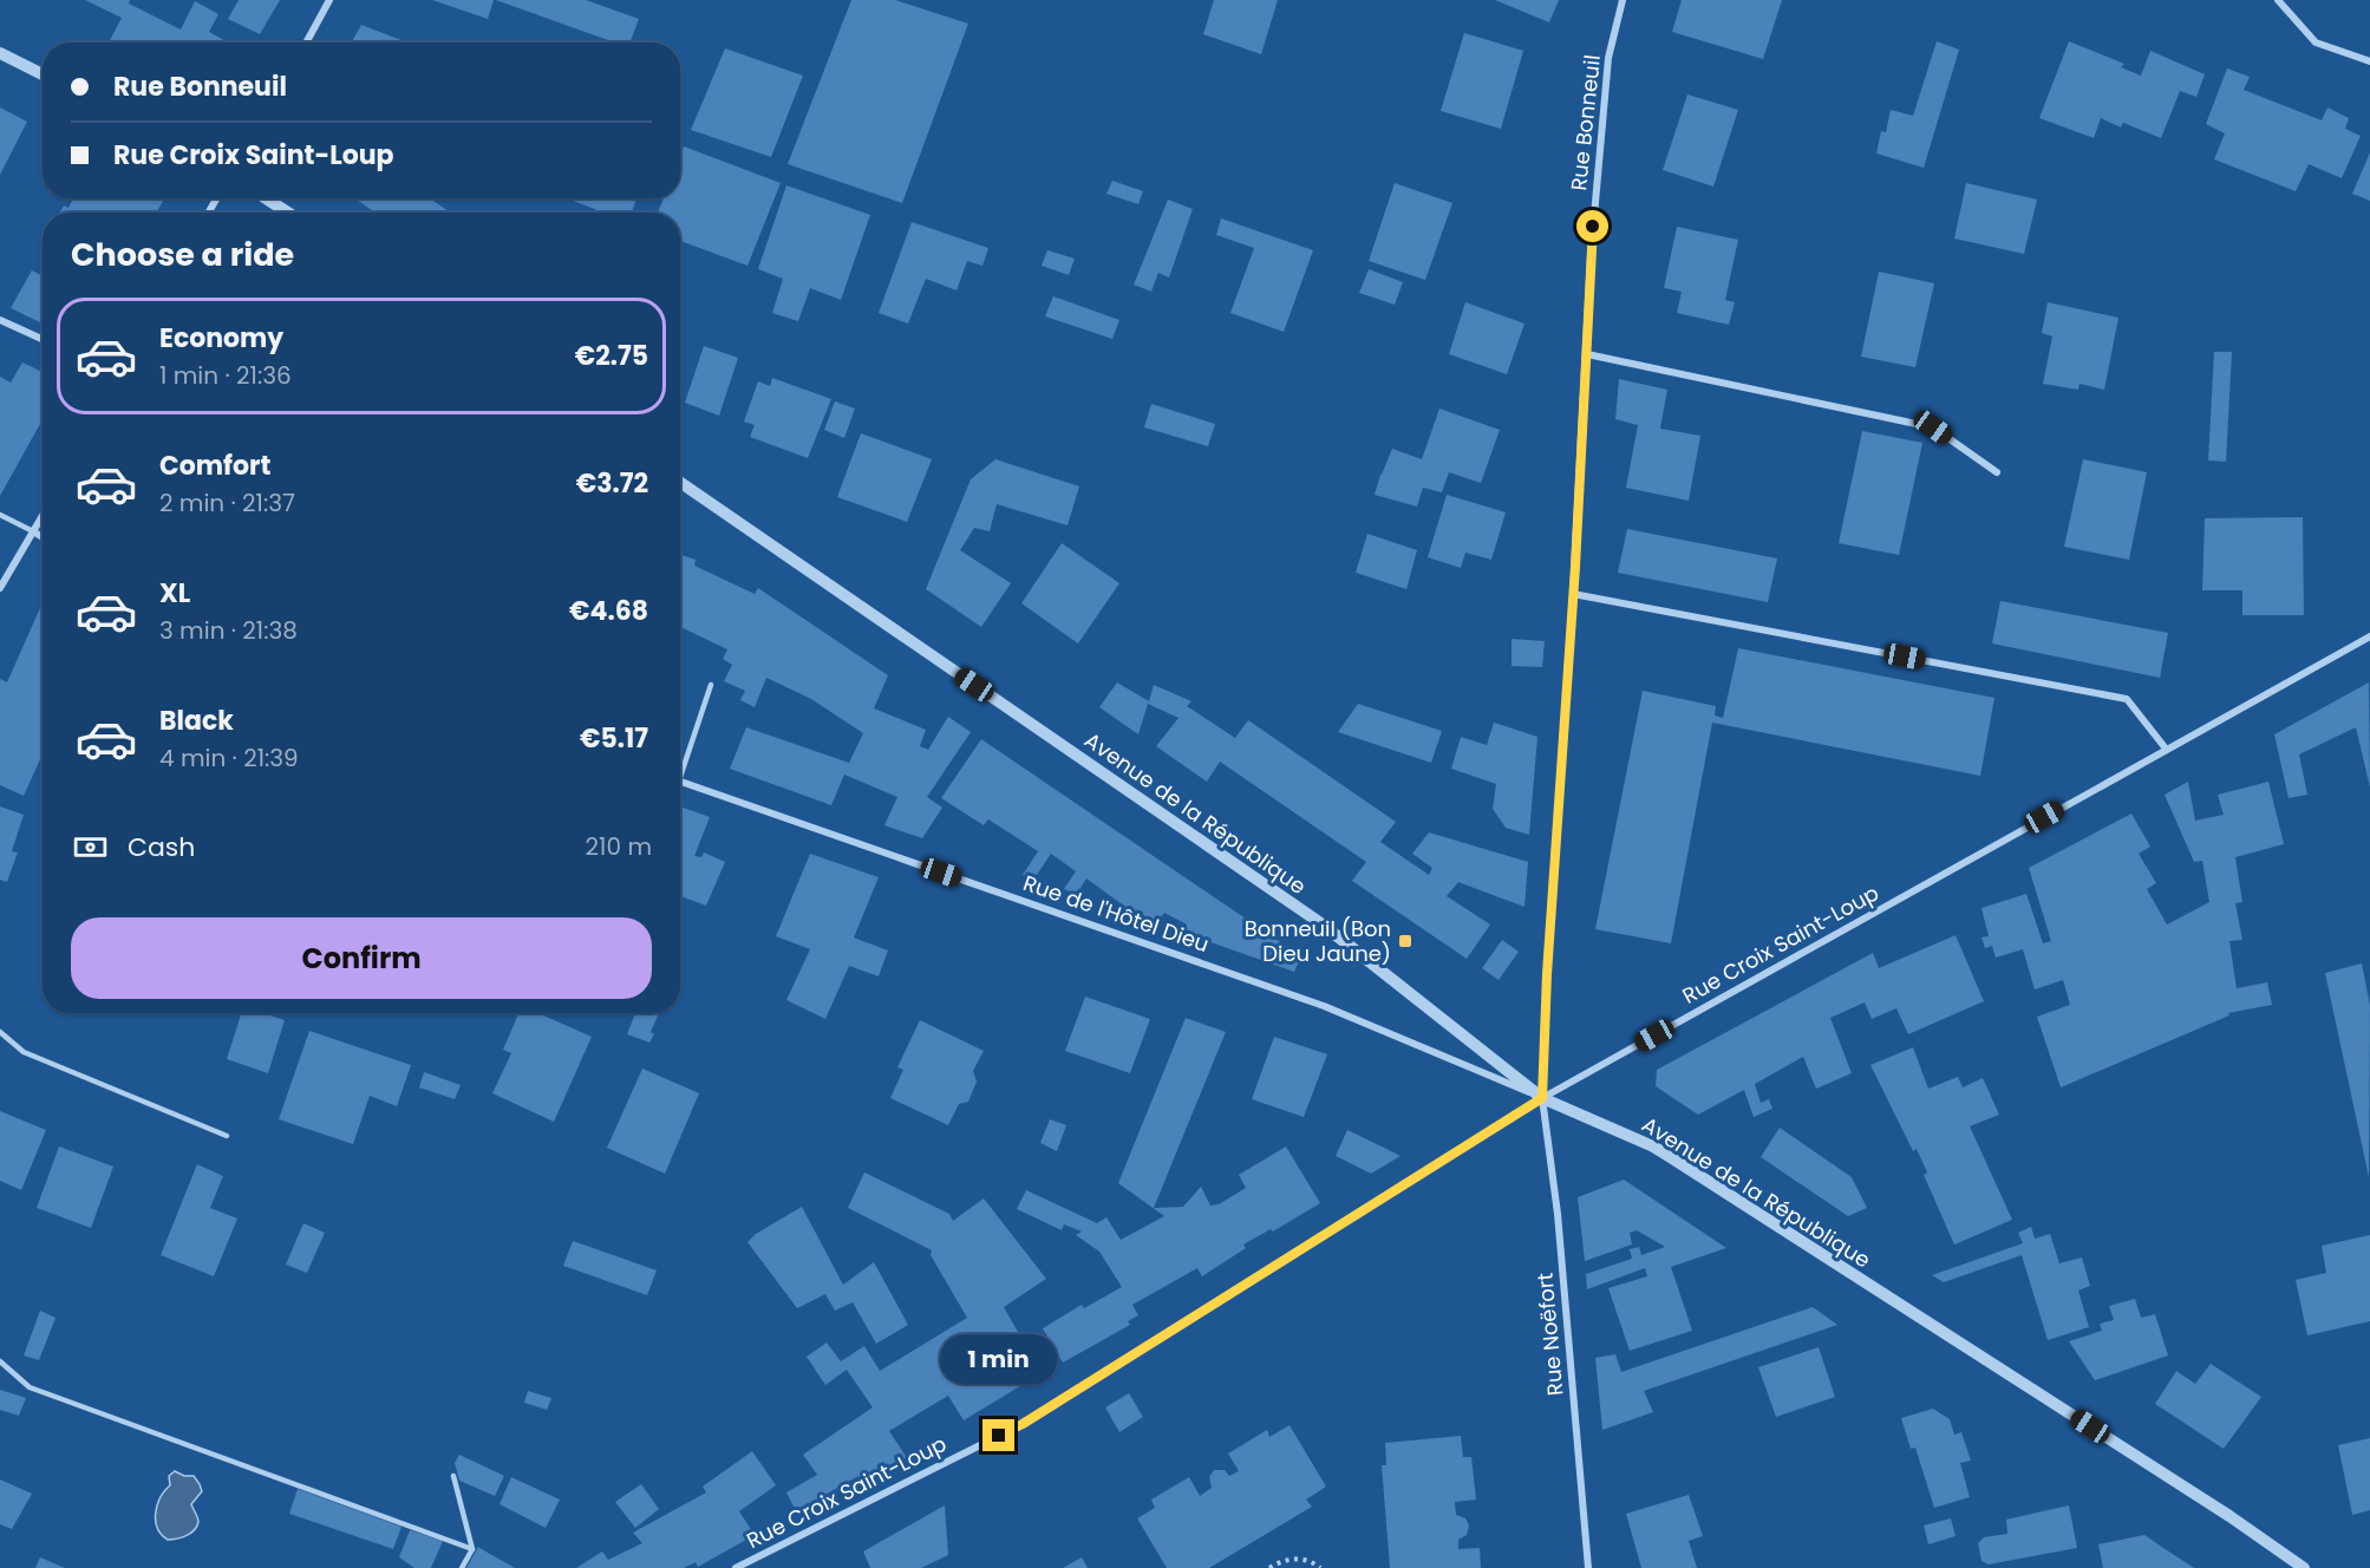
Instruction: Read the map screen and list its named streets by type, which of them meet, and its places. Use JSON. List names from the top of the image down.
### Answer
{
  "streets": {
    "street": [
      "Rue Bonneuil",
      "Avenue de la République",
      "Rue de l'Hôtel Dieu",
      "Rue Croix Saint-Loup",
      "Rue Noëfort"
    ]
  },
  "crossings": [
    ["Rue Bonneuil", "Avenue de la République"],
    ["Rue Bonneuil", "Rue de l'Hôtel Dieu"],
    ["Rue Bonneuil", "Rue Croix Saint-Loup"],
    ["Rue Bonneuil", "Rue Noëfort"],
    ["Avenue de la République", "Rue de l'Hôtel Dieu"],
    ["Avenue de la République", "Rue Croix Saint-Loup"],
    ["Avenue de la République", "Rue Noëfort"],
    ["Rue de l'Hôtel Dieu", "Rue Croix Saint-Loup"],
    ["Rue de l'Hôtel Dieu", "Rue Noëfort"],
    ["Rue Croix Saint-Loup", "Rue Noëfort"]
  ],
  "places": {
    "transit": ["Bonneuil (Bon Dieu Jaune)"]
  },
  "page": {
    "banner": ["Rue Bonneuil", "Rue Croix Saint-Loup"],
    "heading": "Choose a ride",
    "list": [
      {
        "name": "Economy",
        "note": "1 min · 21:36",
        "value": "€2.75"
      },
      {
        "name": "Comfort",
        "note": "2 min · 21:37",
        "value": "€3.72"
      },
      {
        "name": "XL",
        "note": "3 min · 21:38",
        "value": "€4.68"
      },
      {
        "name": "Black",
        "note": "4 min · 21:39",
        "value": "€5.17"
      }
    ],
    "pay": ["Cash", "210 m"],
    "buttons": "Confirm",
    "bubble": "1 min"
  }
}
